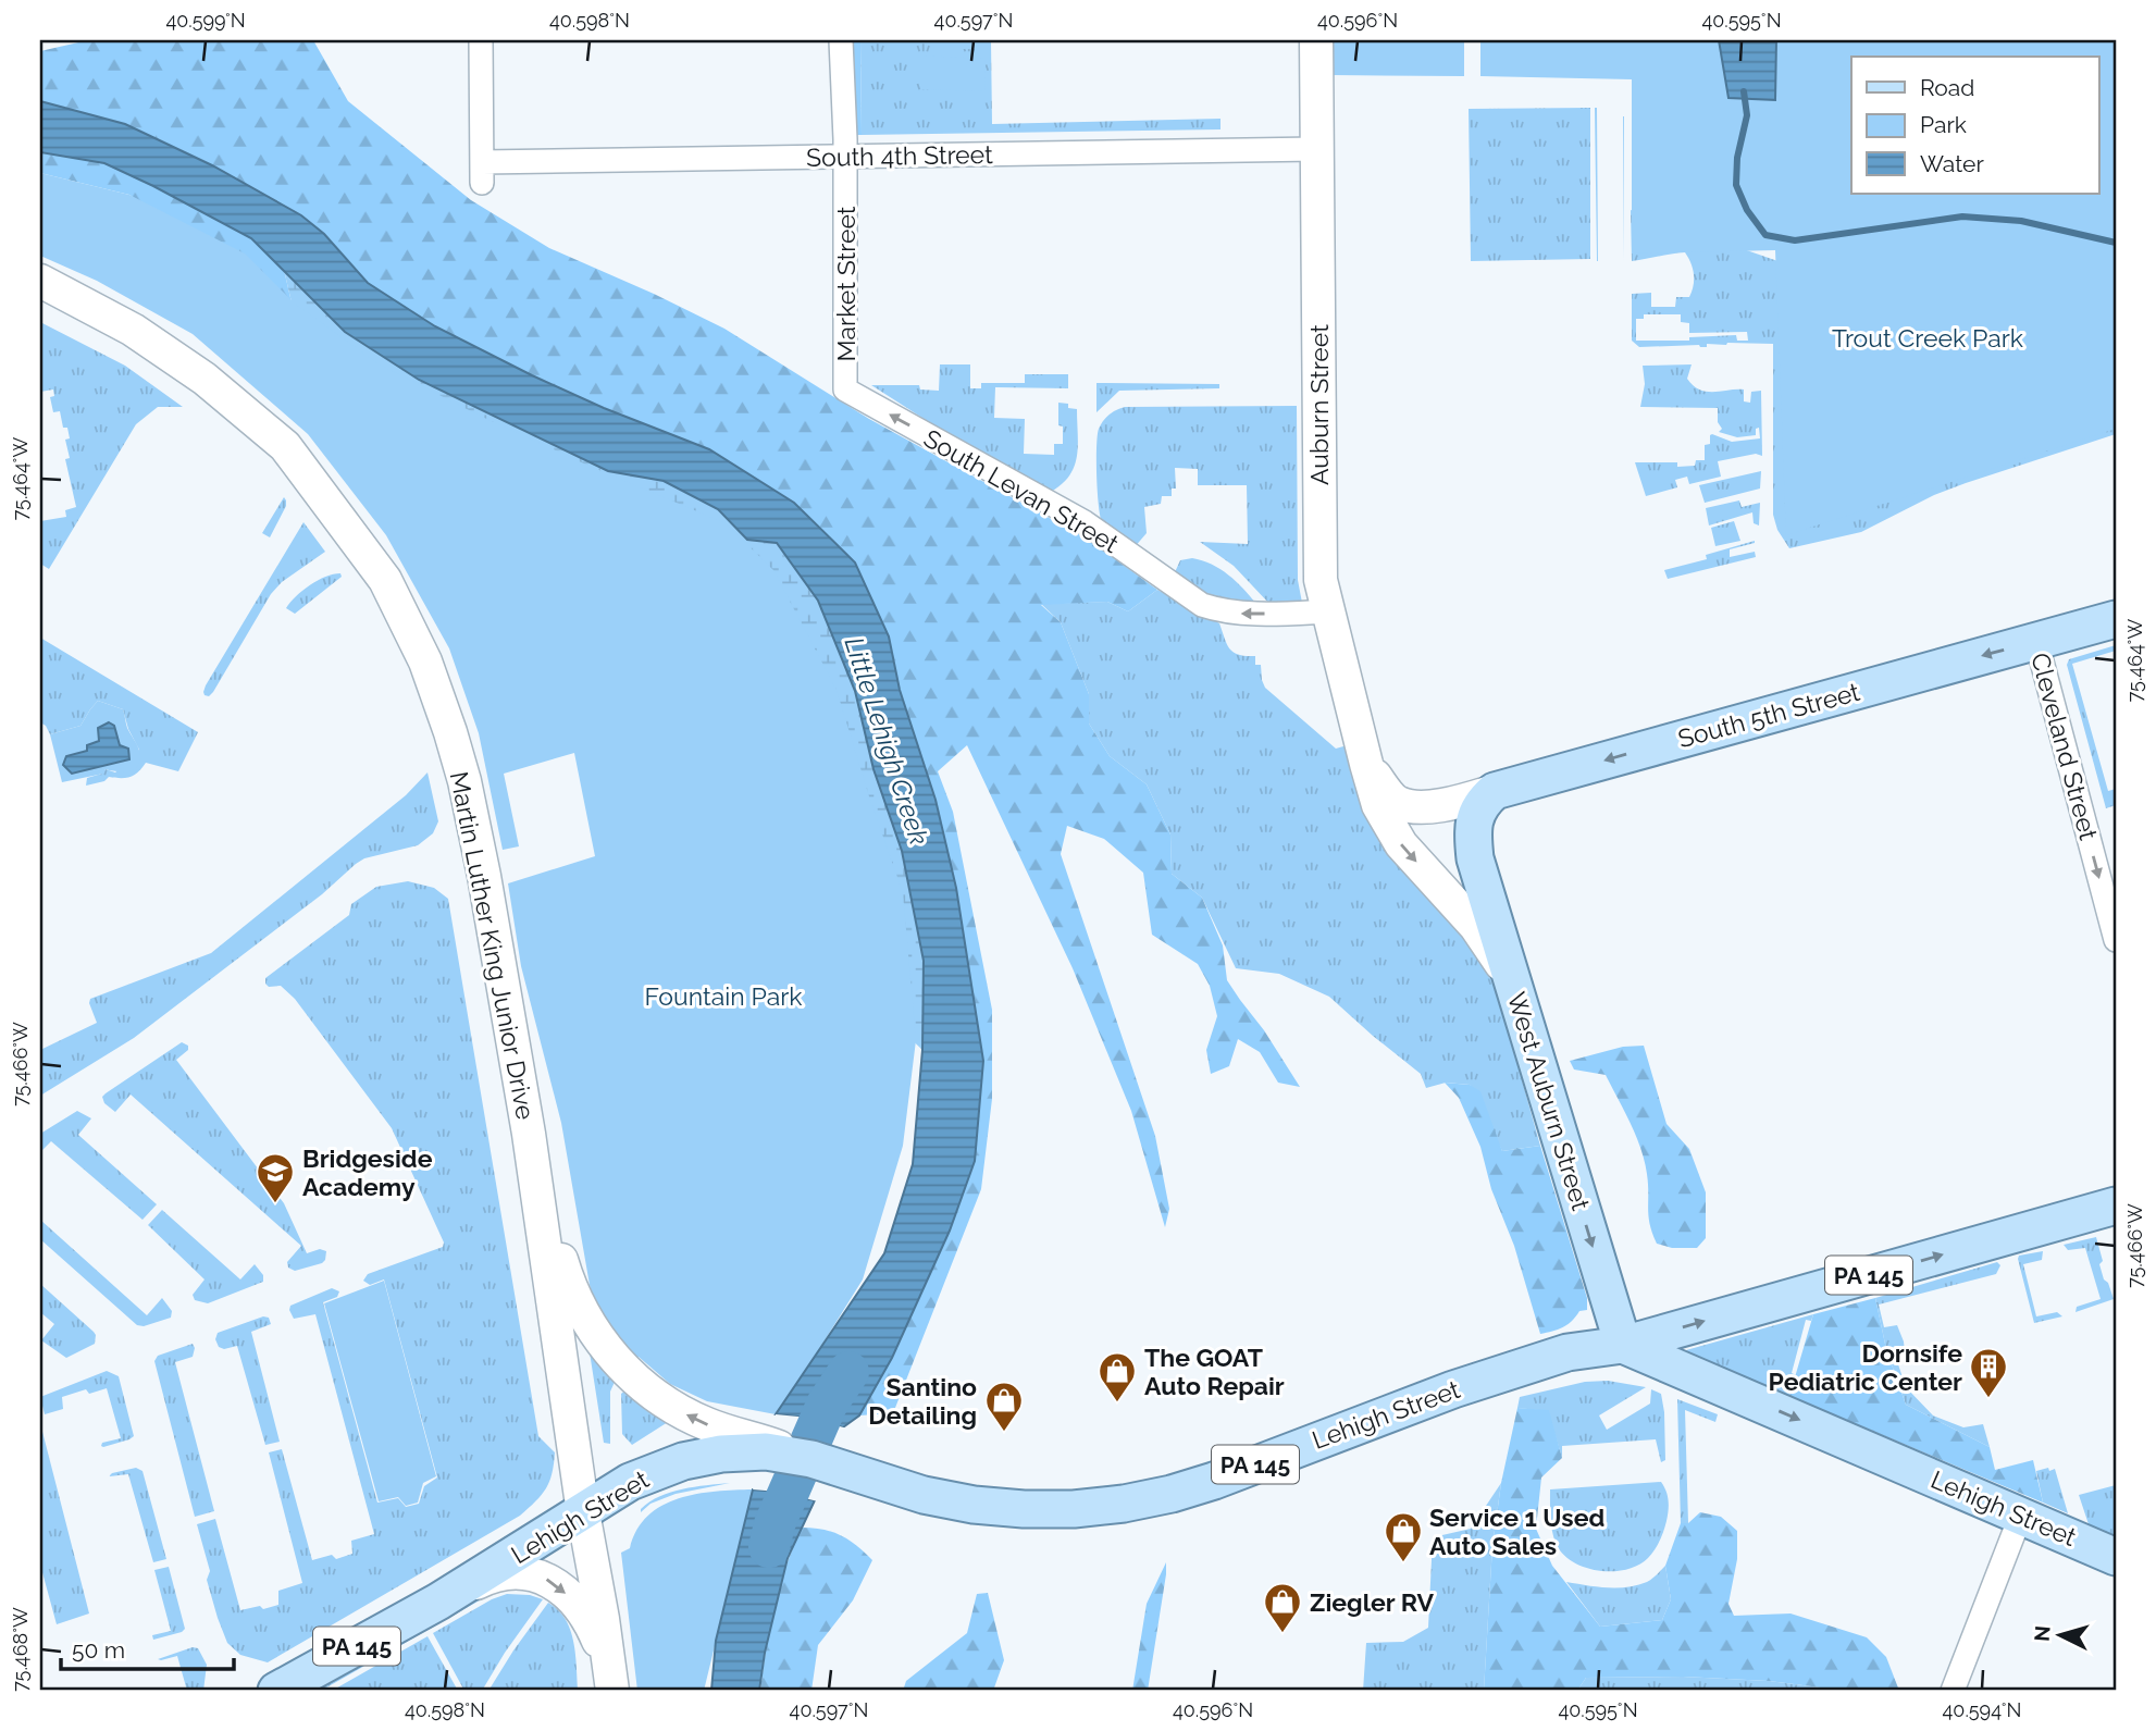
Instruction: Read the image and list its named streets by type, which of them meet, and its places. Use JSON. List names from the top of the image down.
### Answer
{
  "streets": {
    "main road": [
      "Auburn Street",
      "South 5th Street",
      "Martin Luther King Junior Drive",
      "West Auburn Street",
      "PA 145",
      "Lehigh Street"
    ],
    "street": [
      "South 4th Street",
      "Market Street",
      "South Levan Street",
      "Cleveland Street"
    ]
  },
  "crossings": [
    ["South 4th Street", "Market Street"],
    ["South 4th Street", "Auburn Street"],
    ["Market Street", "South Levan Street"],
    ["Auburn Street", "South Levan Street"],
    ["Auburn Street", "South 5th Street"],
    ["Auburn Street", "West Auburn Street"],
    ["South 5th Street", "Cleveland Street"],
    ["South 5th Street", "West Auburn Street"],
    ["Martin Luther King Junior Drive", "Lehigh Street"],
    ["West Auburn Street", "PA 145"],
    ["West Auburn Street", "Lehigh Street"],
    ["PA 145", "Lehigh Street"]
  ],
  "one_way": [
    "South Levan Street",
    "South 5th Street",
    "Cleveland Street",
    "West Auburn Street"
  ],
  "water": ["Little Lehigh Creek"],
  "parks": ["Trout Creek Park", "Fountain Park"],
  "places": {
    "school or university": ["Bridgeside Academy"],
    "building": ["Dornsife Pediatric Center"],
    "shop": [
      "The GOAT Auto Repair",
      "Santino Detailing",
      "Service 1 Used Auto Sales",
      "Ziegler RV"
    ]
  },
  "legend": ["Road", "Park", "Water"],
  "scale_bar": "50 m",
  "north": "left",
  "coordinates": [
    "40.599°N",
    "40.598°N",
    "40.597°N",
    "40.596°N",
    "40.595°N",
    "75.464°W",
    "75.466°W",
    "75.468°W",
    "40.594°N"
  ]
}
